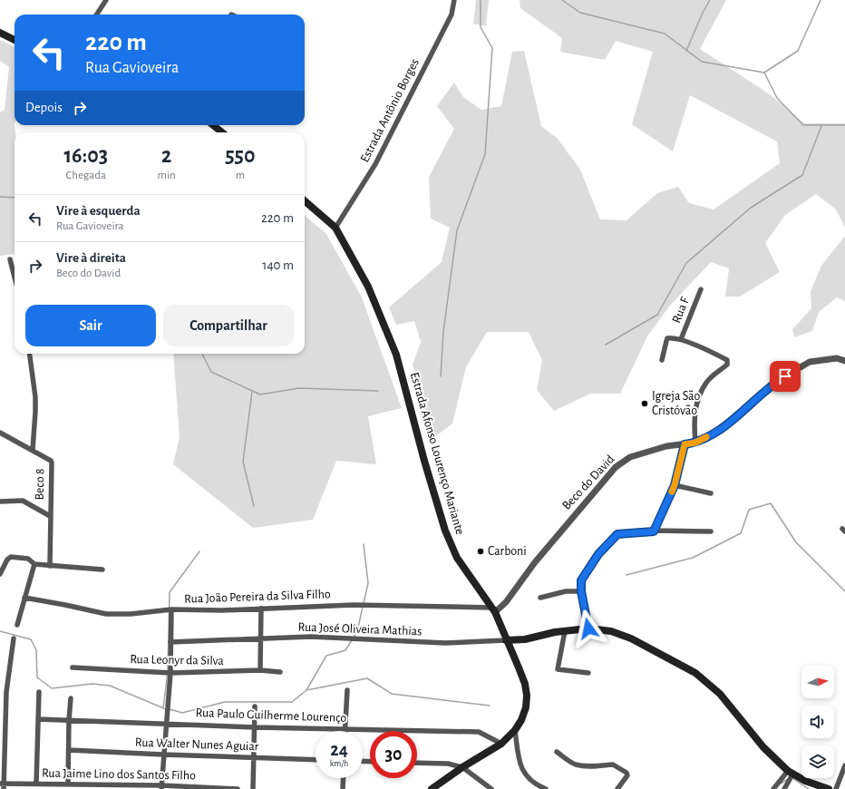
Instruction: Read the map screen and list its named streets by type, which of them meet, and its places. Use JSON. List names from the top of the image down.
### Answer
{
  "streets": {
    "main road": ["Estrada Afonso Lourenço Mariante"],
    "street": [
      "Estrada Antônio Borges",
      "Rua F",
      "Beco do David",
      "Beco 8",
      "Rua João Pereira da Silva Filho",
      "Rua José Oliveira Mathias",
      "Rua Leonyr da Silva",
      "Rua Paulo Guilherme Lourenço",
      "Rua Walter Nunes Aguiar",
      "Rua Jaime Lino dos Santos Filho"
    ]
  },
  "crossings": [
    ["Estrada Antônio Borges", "Estrada Afonso Lourenço Mariante"],
    ["Estrada Afonso Lourenço Mariante", "Beco do David"],
    ["Estrada Afonso Lourenço Mariante", "Rua João Pereira da Silva Filho"],
    ["Estrada Afonso Lourenço Mariante", "Rua José Oliveira Mathias"],
    ["Estrada Afonso Lourenço Mariante", "Rua Paulo Guilherme Lourenço"],
    ["Beco do David", "Rua João Pereira da Silva Filho"]
  ],
  "places": ["Igreja São Cristóvão", "Carboni"],
  "north": "right",
  "page": {
    "turn": ["220 m", "Rua Gavioveira"],
    "then": "Depois",
    "eta": [
      "16:03",
      "Chegada",
      "2",
      "min",
      "550",
      "m"
    ],
    "list": [
      {
        "name": "Vire à esquerda",
        "note": "Rua Gavioveira",
        "value": "220 m"
      },
      {
        "name": "Vire à direita",
        "note": "Beco do David",
        "value": "140 m"
      }
    ],
    "buttons": ["Sair", "Compartilhar"],
    "speed": "24 km/h",
    "limit": "30"
  }
}
